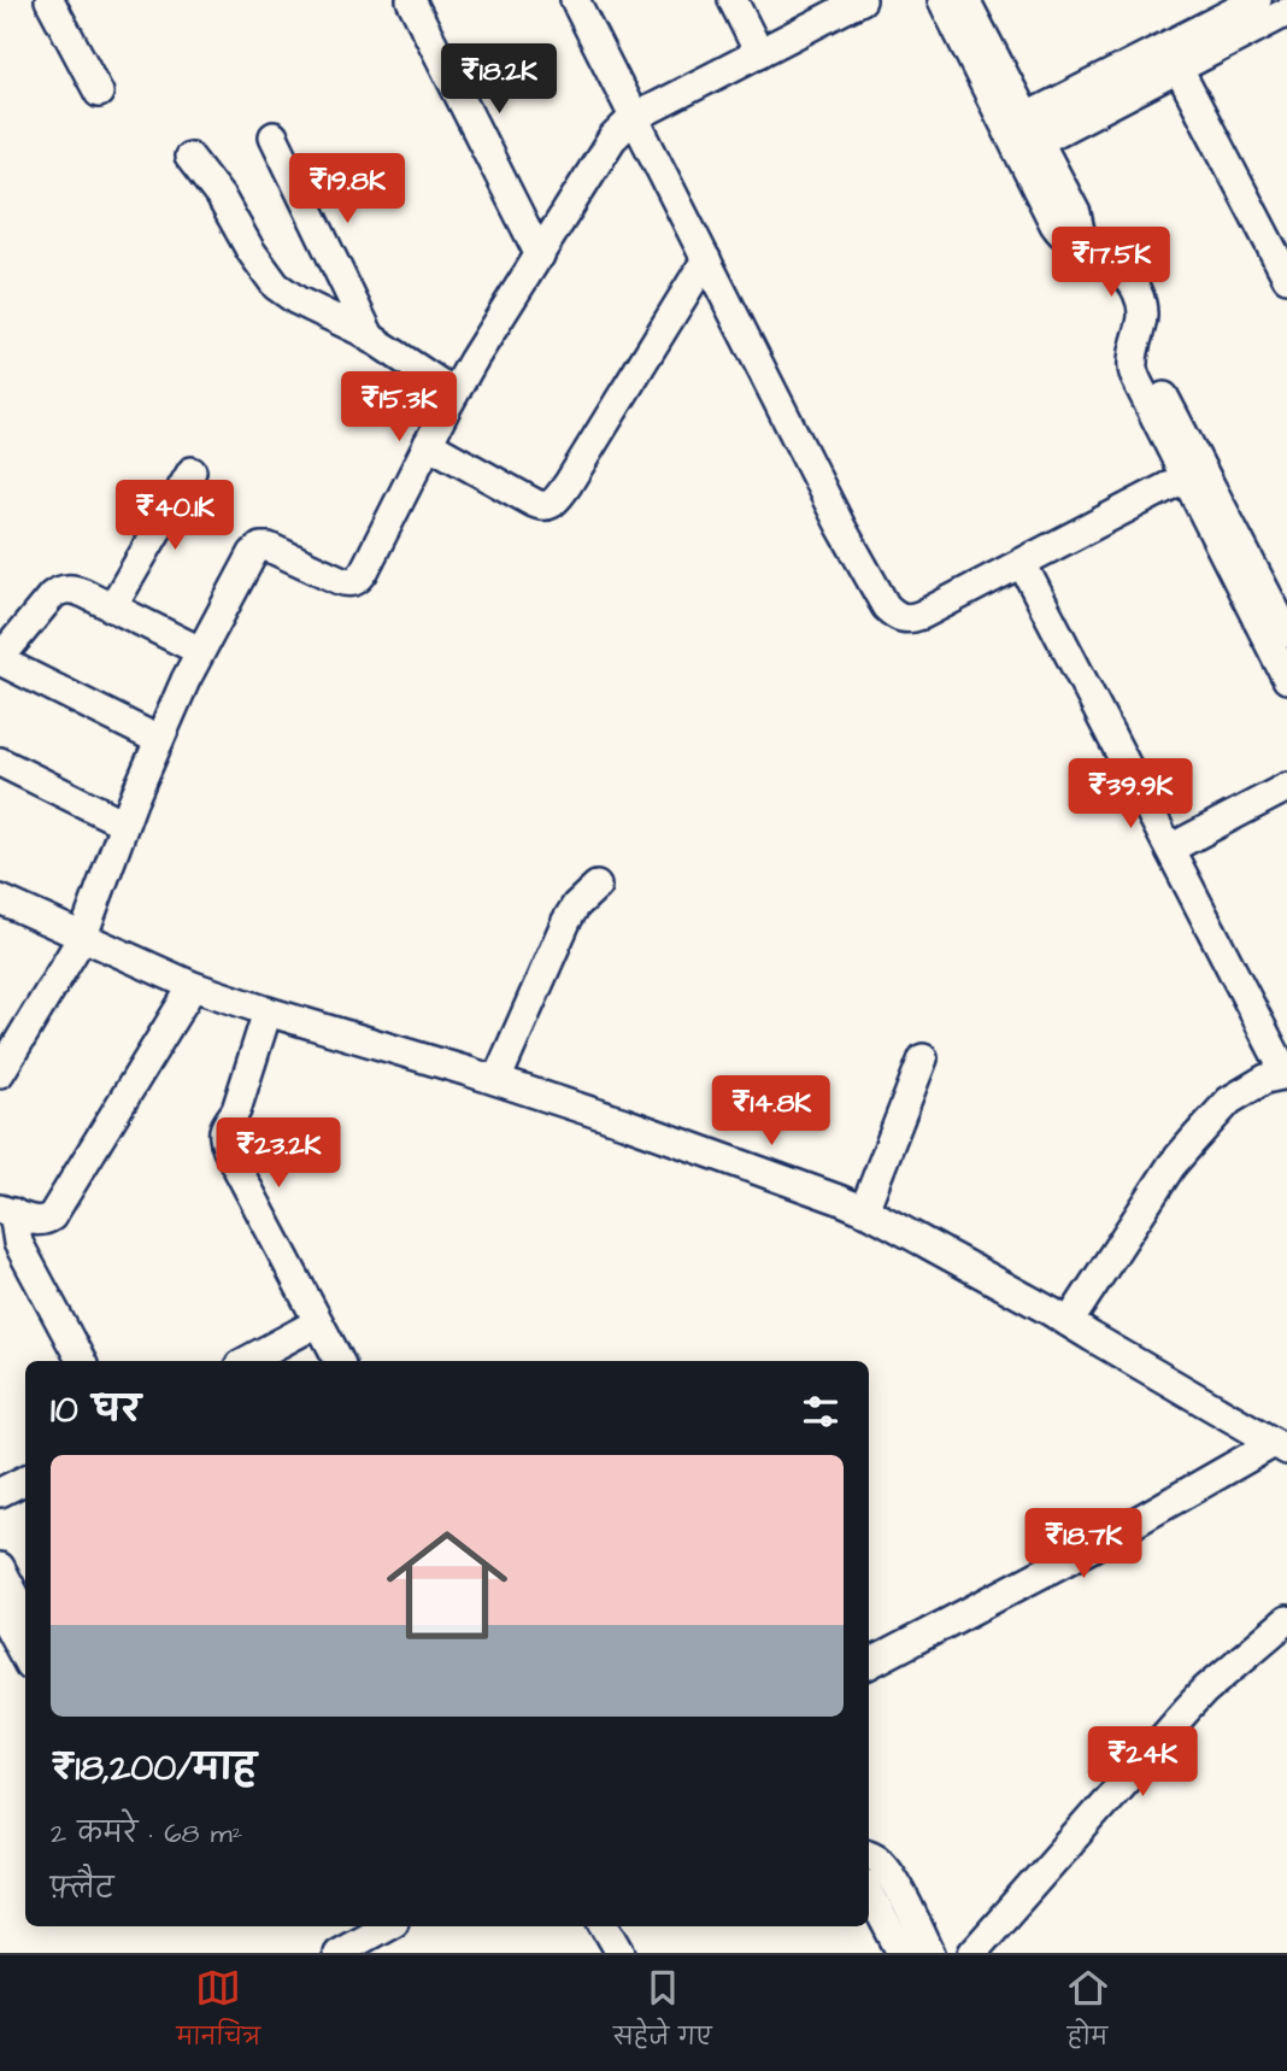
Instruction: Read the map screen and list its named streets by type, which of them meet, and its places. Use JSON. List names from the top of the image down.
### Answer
{
  "page": {
    "price": [
      "₹18.2K",
      "₹19.8K",
      "₹17.5K",
      "₹15.3K",
      "₹40.1K",
      "₹39.9K",
      "₹14.8K",
      "₹23.2K",
      "₹18.7K",
      "₹24K"
    ],
    "heading": "10 घर",
    "list": [
      {
        "name": "₹18,200/माह",
        "note": "2 कमरे · 68 m² · फ़्लैट"
      }
    ],
    "tabs": ["मानचित्र", "सहेजे गए", "होम"]
  }
}
